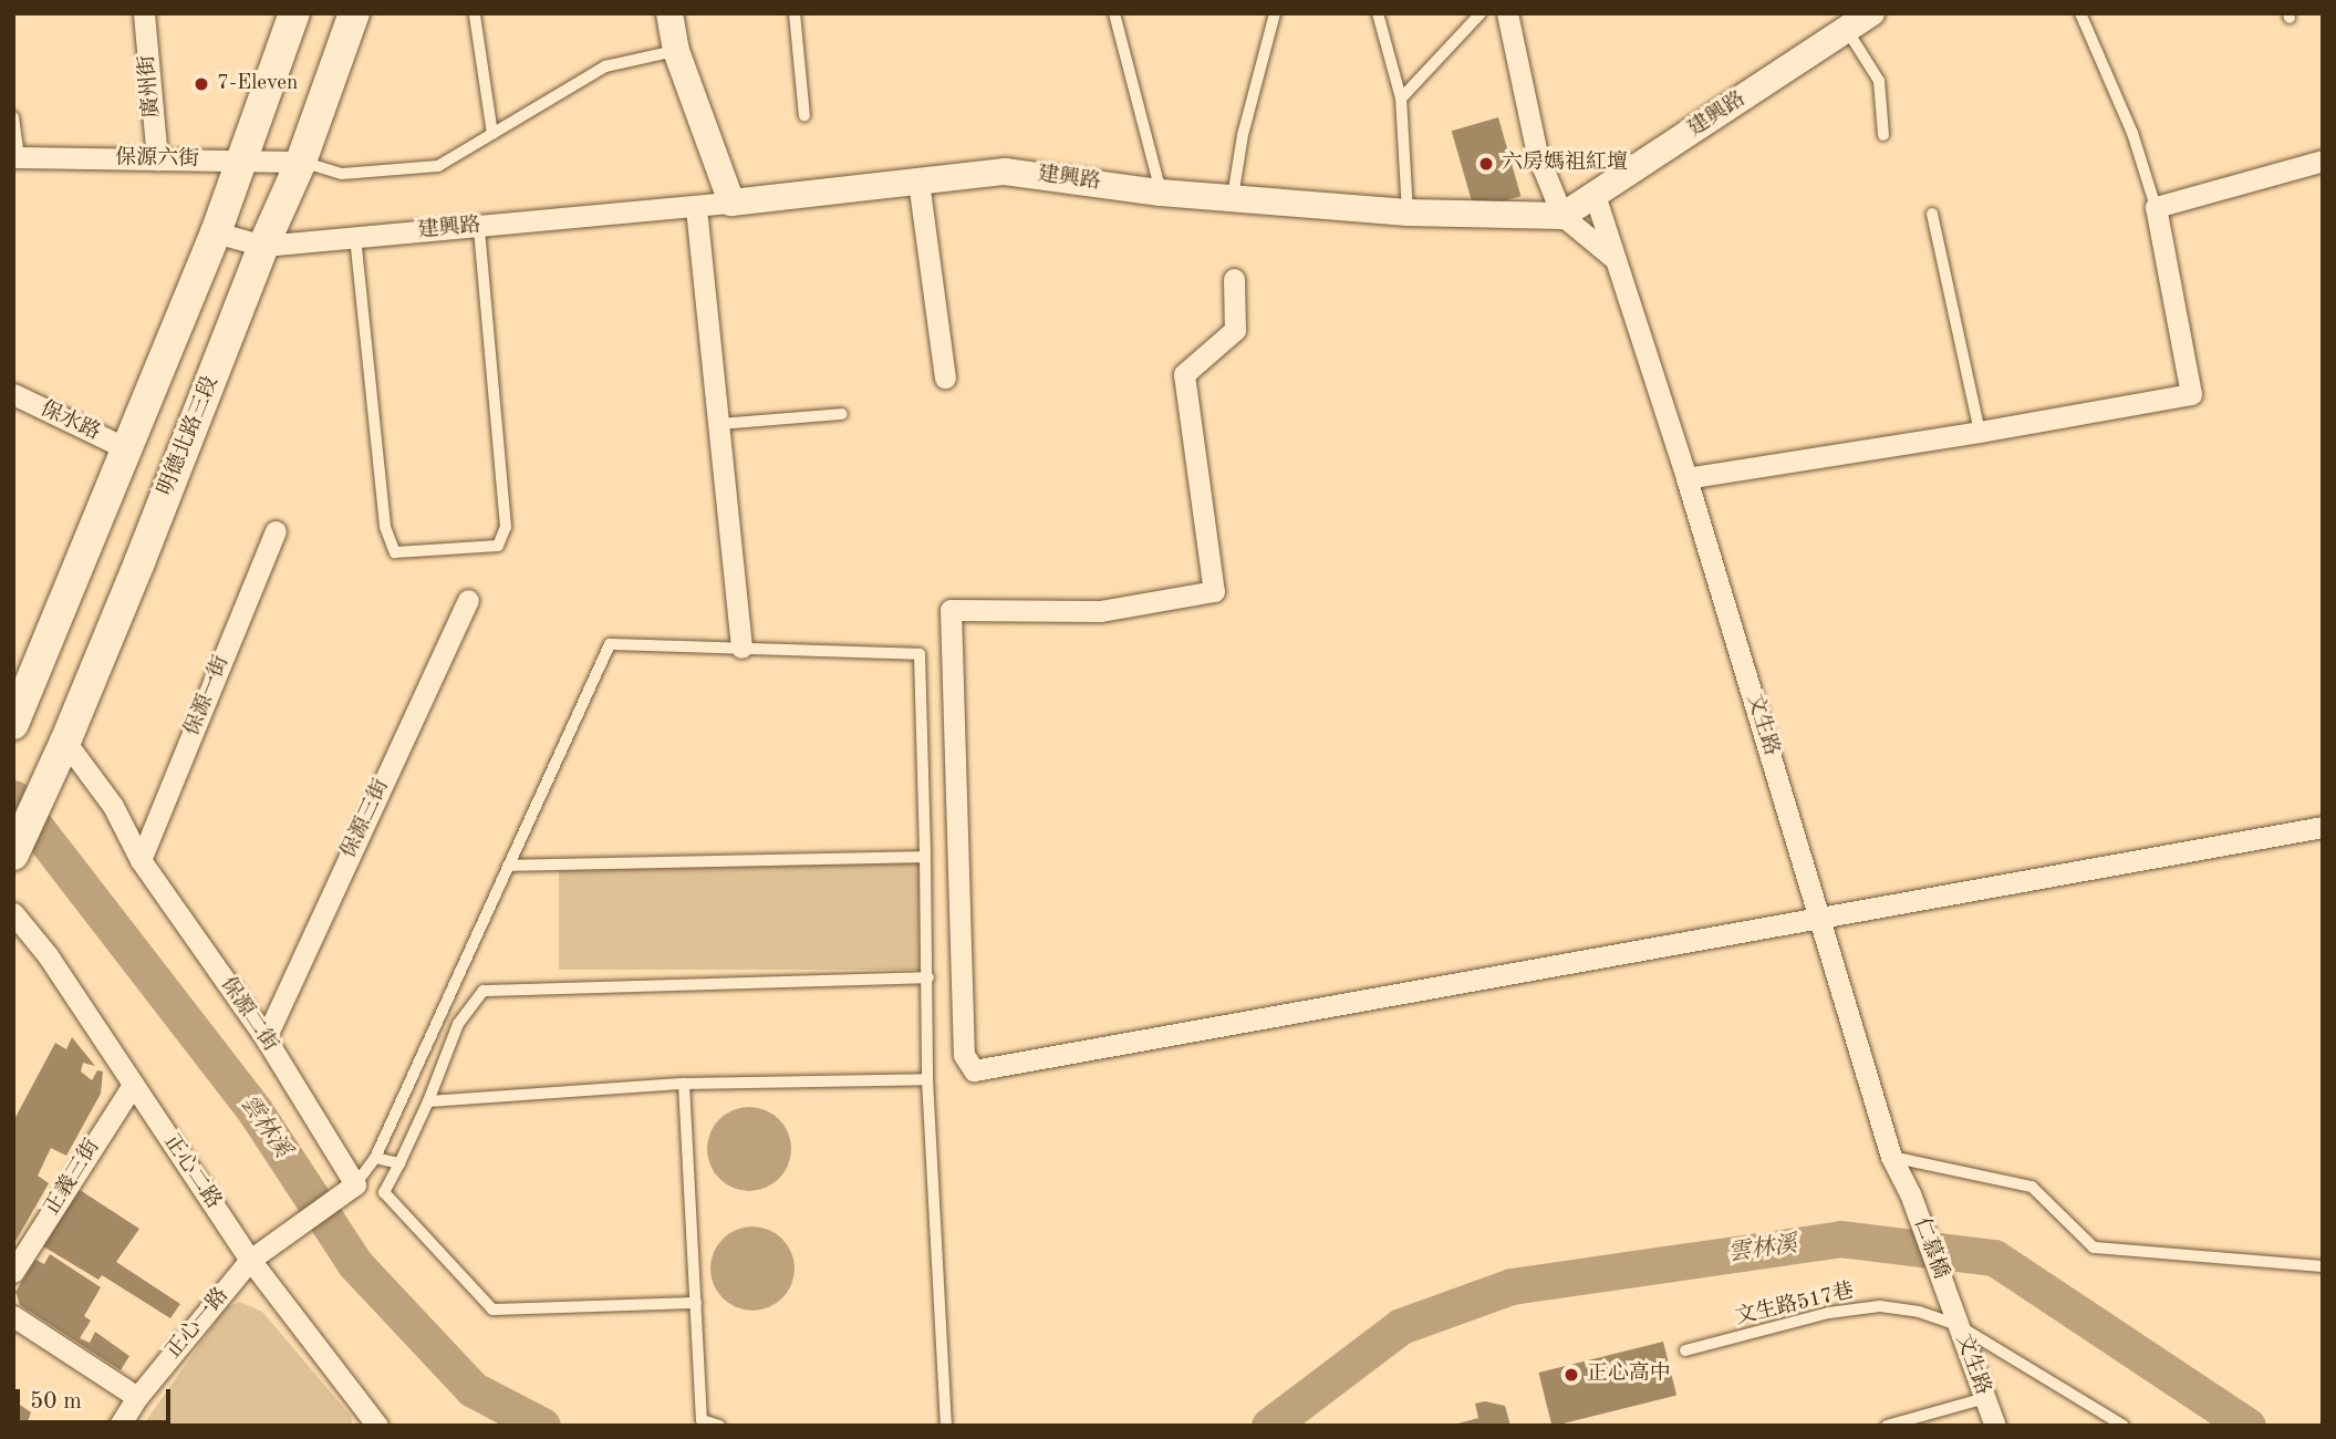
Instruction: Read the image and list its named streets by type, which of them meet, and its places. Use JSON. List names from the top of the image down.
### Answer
{
  "streets": {
    "main road": ["明德北路三段"],
    "street": [
      "廣州街",
      "建興路",
      "保源六街",
      "保水路",
      "保源一街",
      "文生路",
      "保源三街",
      "保源二街",
      "正心二路",
      "正義三街",
      "仁慕橋",
      "正心一路"
    ],
    "lane": ["文生路517巷"]
  },
  "crossings": [
    ["廣州街", "保源六街"],
    ["建興路", "明德北路三段"],
    ["建興路", "文生路"],
    ["保源六街", "明德北路三段"],
    ["明德北路三段", "保源二街"],
    ["保源一街", "保源二街"],
    ["文生路", "仁慕橋"],
    ["文生路", "文生路517巷"],
    ["保源三街", "保源二街"],
    ["正心二路", "正義三街"],
    ["正心二路", "正心一路"]
  ],
  "water": ["雲林溪"],
  "places": ["7-Eleven", "六房媽祖紅壇", "正心高中"],
  "scale_bar": "50 m"
}
